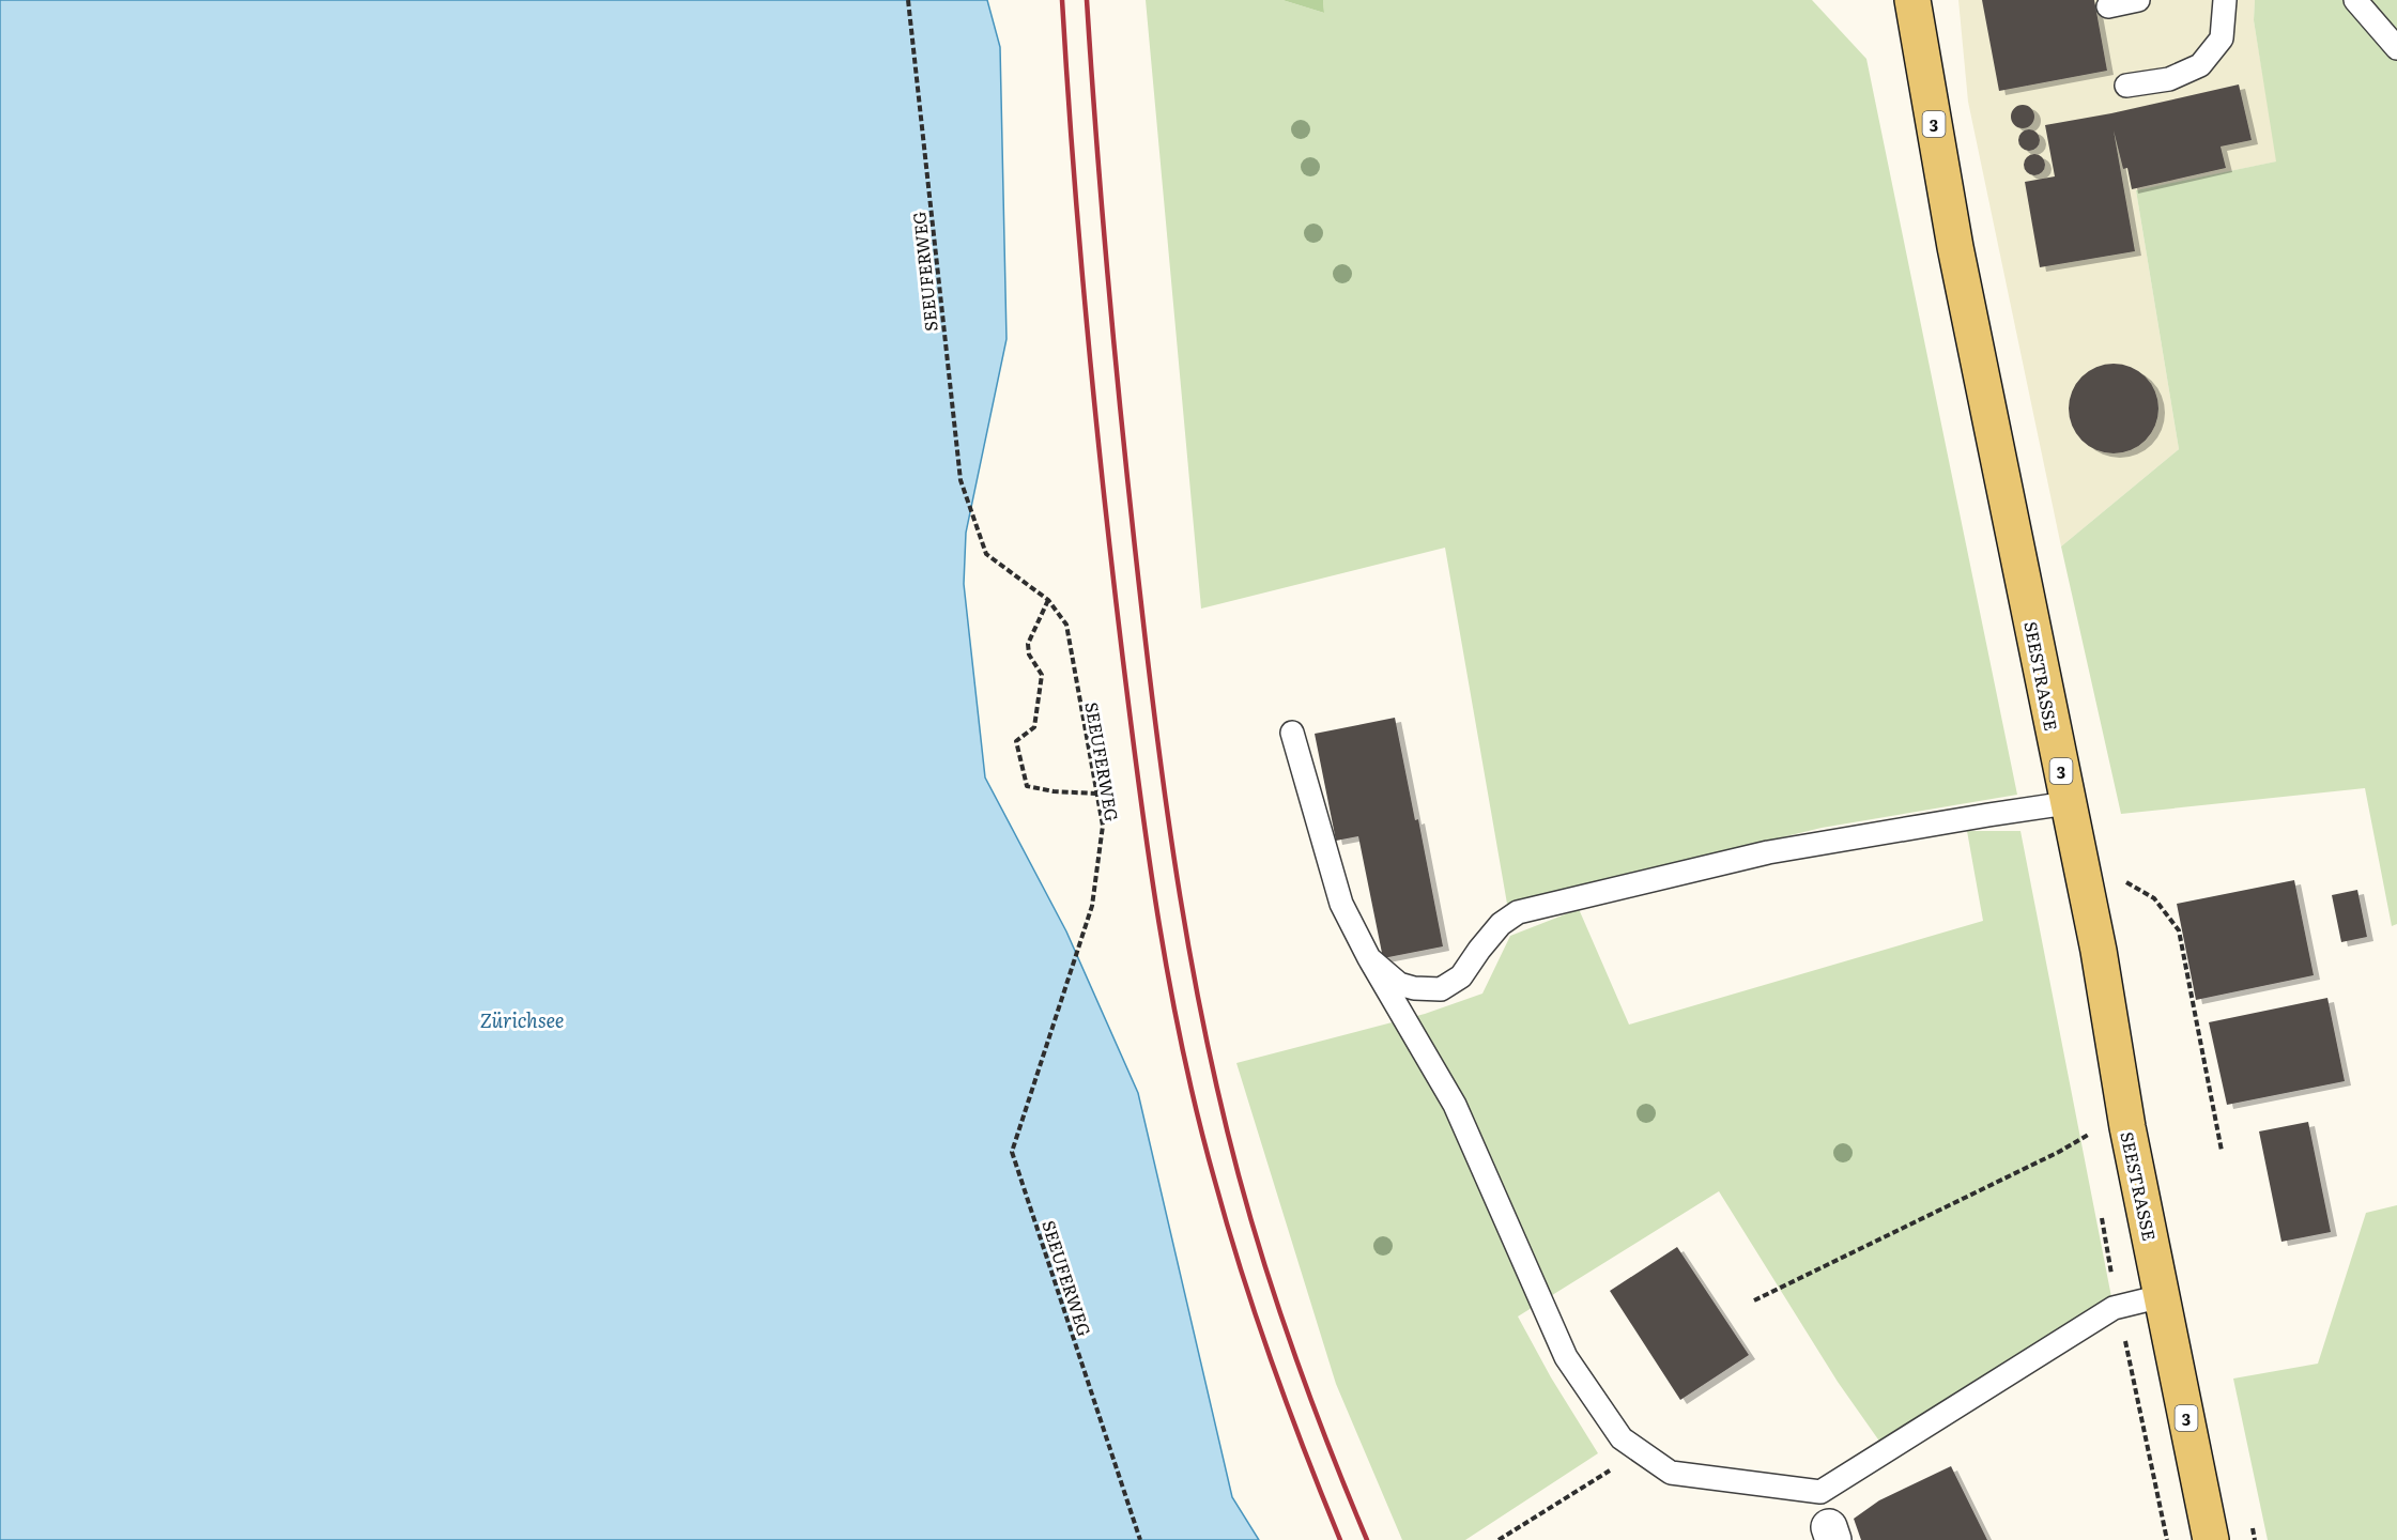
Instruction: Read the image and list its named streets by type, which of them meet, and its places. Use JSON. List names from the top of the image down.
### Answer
{
  "streets": {
    "main road": ["3", "SEESTRASSE"],
    "path": ["SEEUFERWEG"]
  },
  "water": ["Zürichsee"]
}
